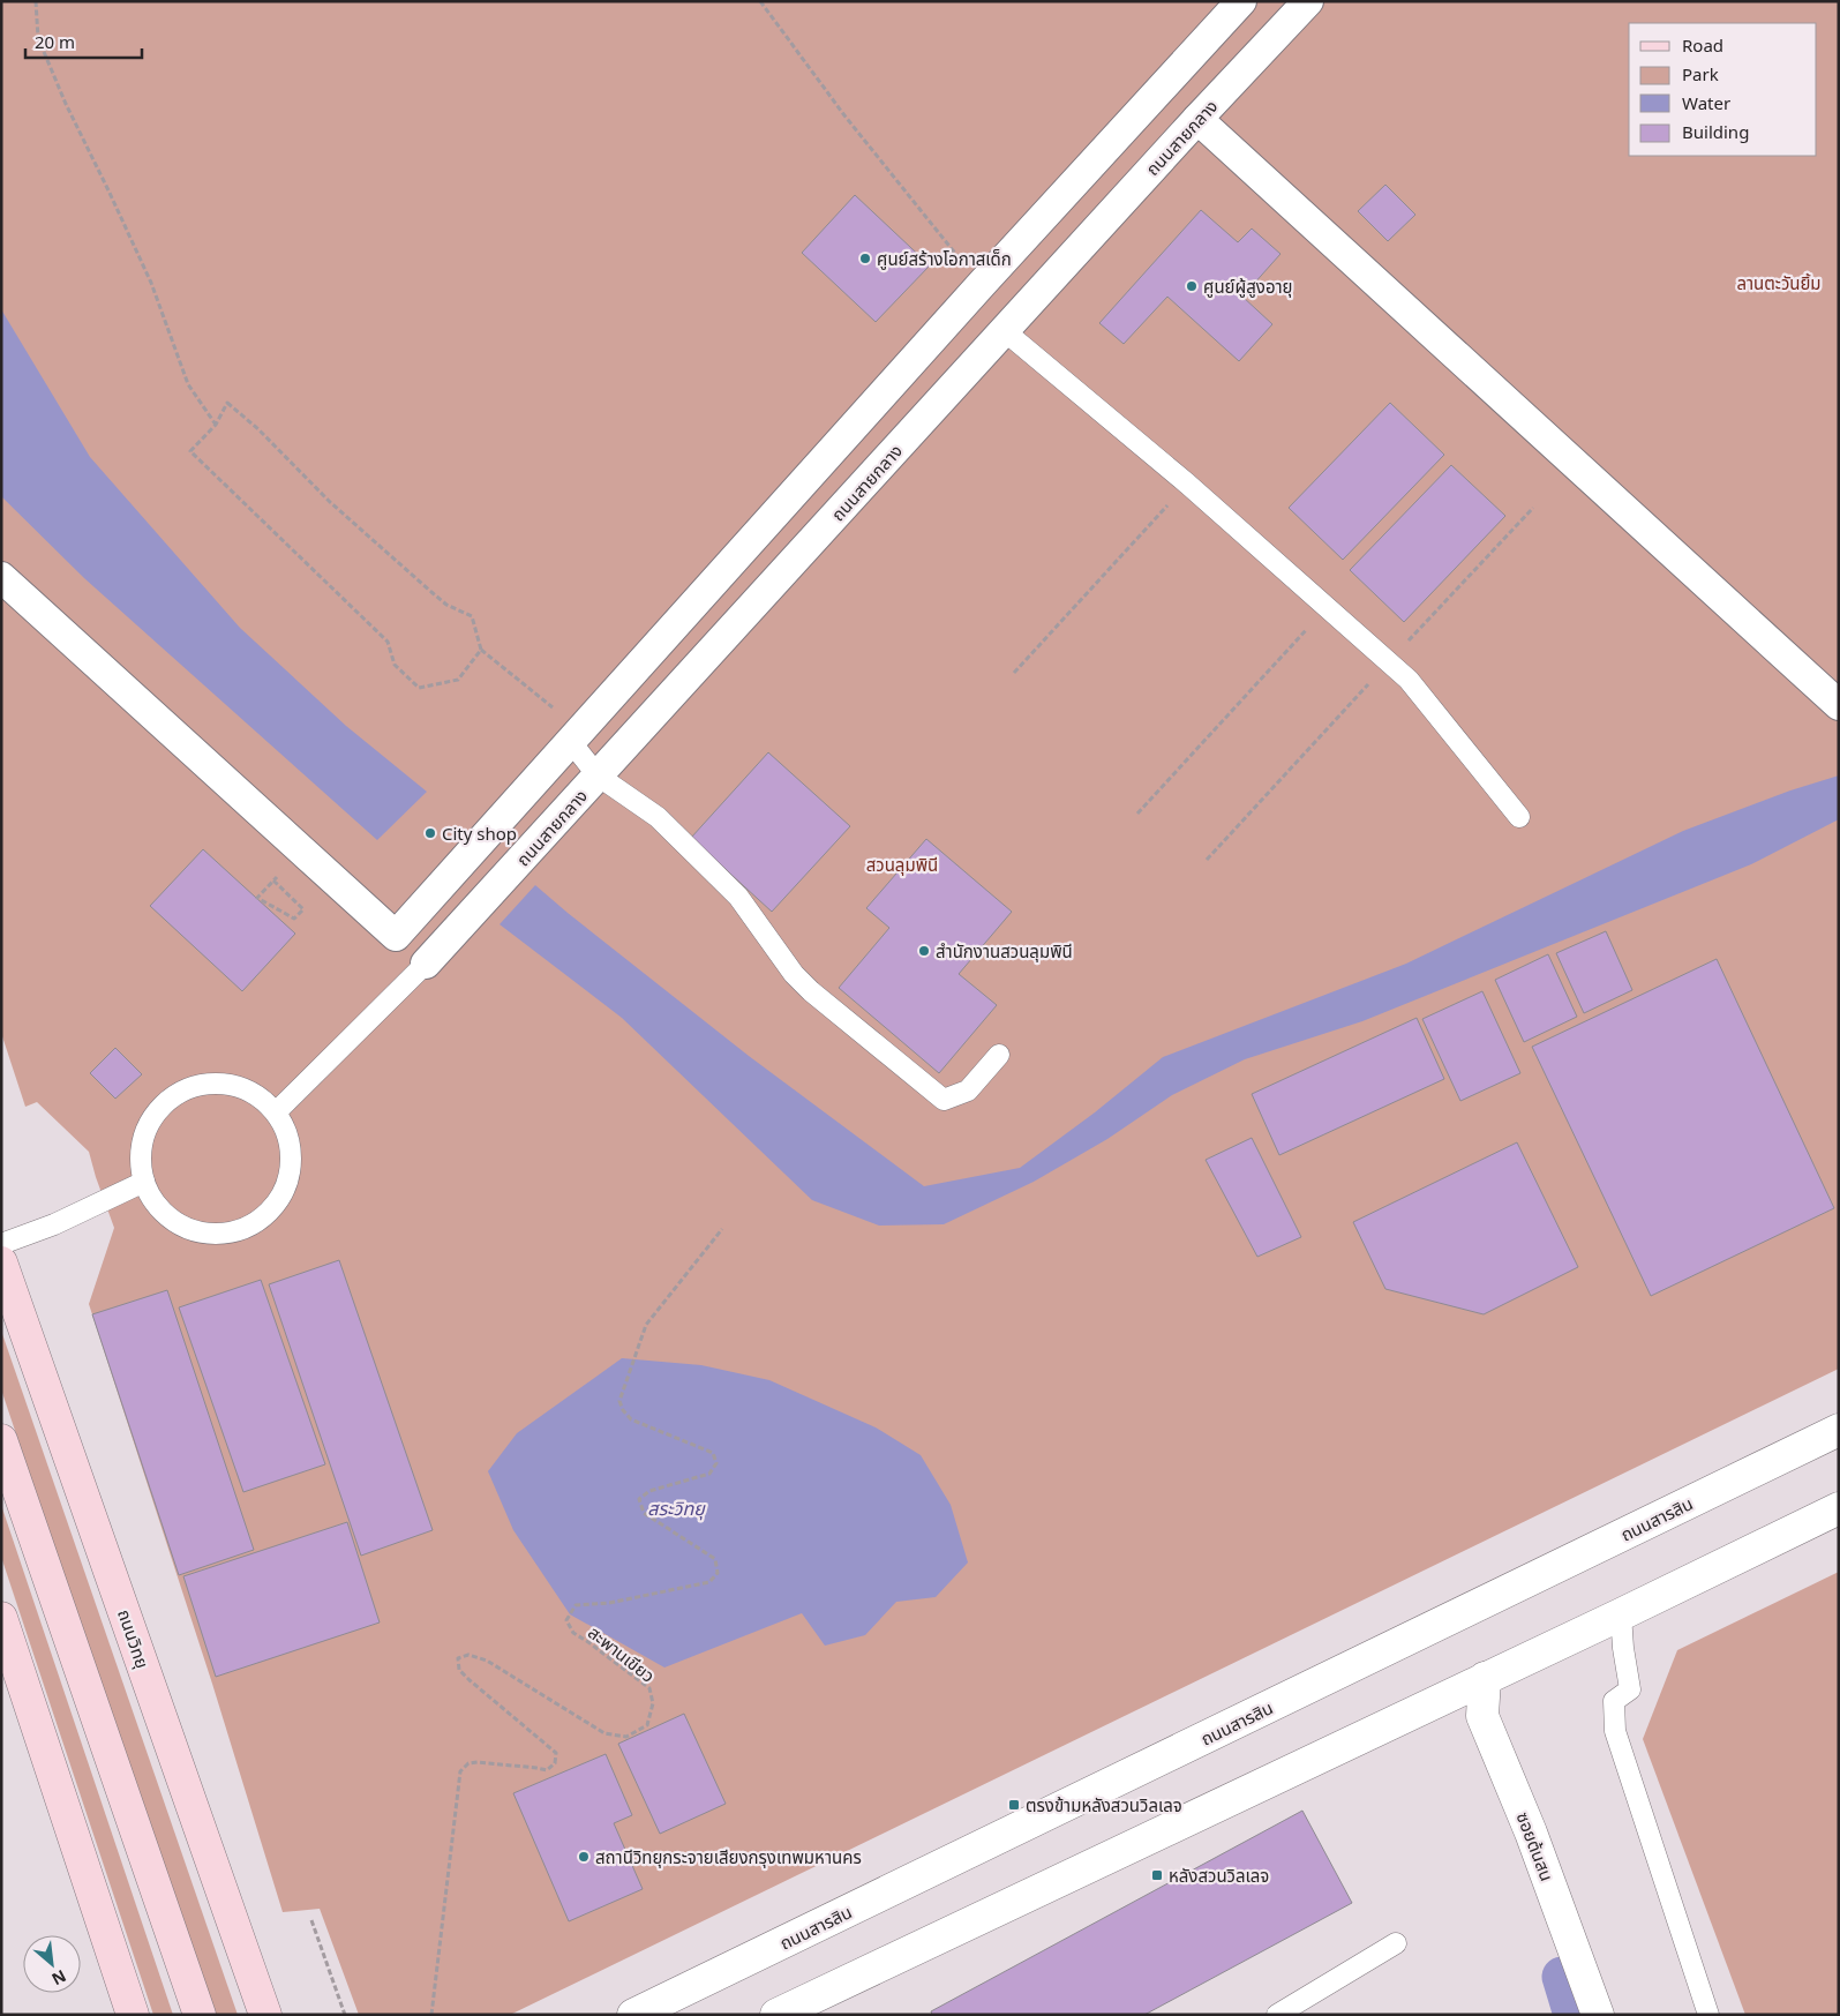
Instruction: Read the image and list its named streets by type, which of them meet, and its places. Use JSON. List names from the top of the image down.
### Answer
{
  "streets": {
    "main road": ["ถนนวิทยุ"],
    "street": ["ถนนสายกลาง", "ถนนสารสิน", "ซอยต้นสน"],
    "path": ["สะพานเขียว"]
  },
  "water": ["สระวิทยุ"],
  "parks": ["ลานตะวันยิ้ม", "สวนลุมพินี"],
  "places": {
    "other": [
      "ศูนย์สร้างโอกาสเด็ก",
      "ศูนย์ผู้สูงอายุ",
      "City shop",
      "สำนักงานสวนลุมพินี",
      "สถานีวิทยุกระจายเสียงกรุงเทพมหานคร"
    ],
    "transit": ["ตรงข้ามหลังสวนวิลเลจ", "หลังสวนวิลเลจ"]
  },
  "legend": [
    "Road",
    "Park",
    "Water",
    "Building"
  ],
  "scale_bar": "20 m",
  "north": "bottom right"
}
